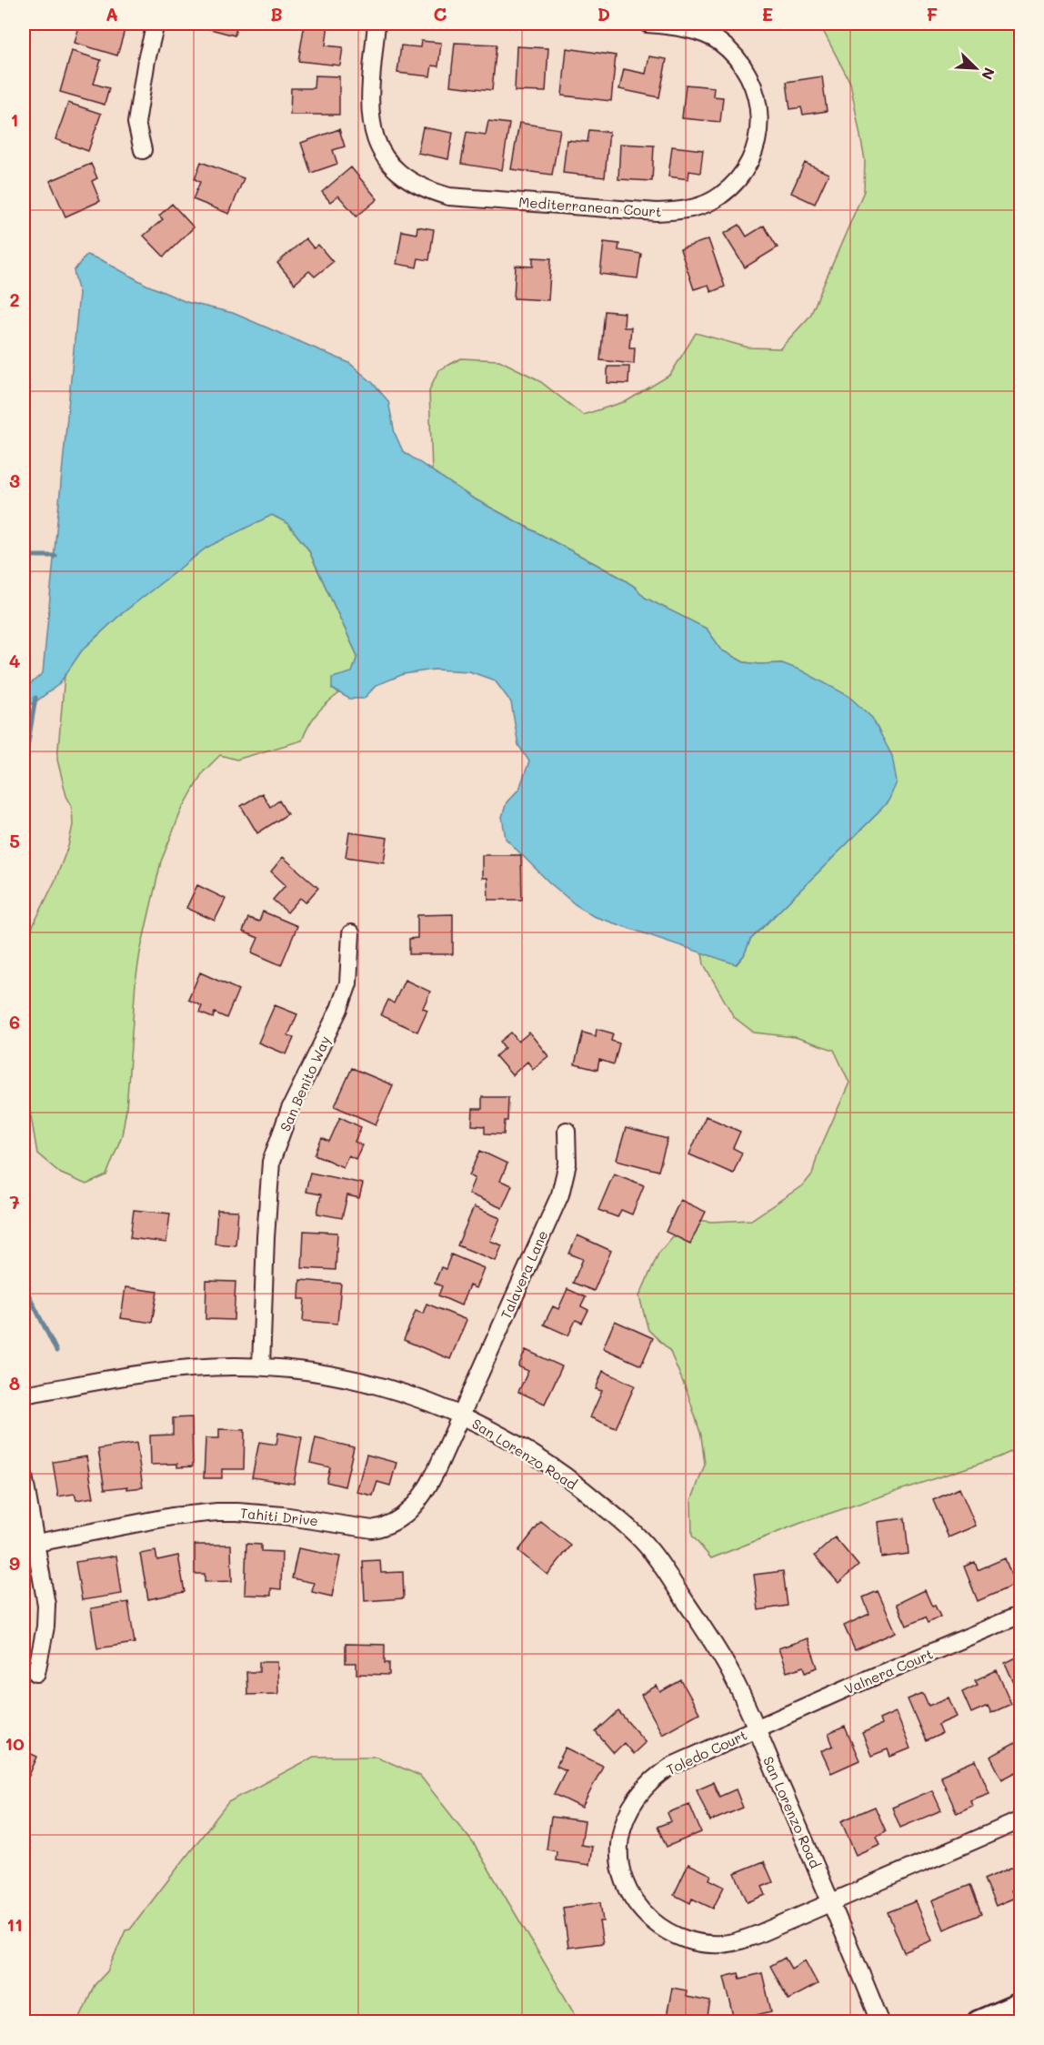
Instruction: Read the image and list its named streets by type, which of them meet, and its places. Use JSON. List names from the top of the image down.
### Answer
{
  "streets": {
    "street": [
      "Mediterranean Court",
      "San Benito Way",
      "Talavera Lane",
      "San Lorenzo Road",
      "Tahiti Drive",
      "Valnera Court",
      "Toledo Court"
    ]
  },
  "crossings": [
    ["San Benito Way", "San Lorenzo Road"],
    ["Talavera Lane", "San Lorenzo Road"],
    ["Talavera Lane", "Tahiti Drive"],
    ["San Lorenzo Road", "Tahiti Drive"],
    ["San Lorenzo Road", "Valnera Court"],
    ["San Lorenzo Road", "Toledo Court"],
    ["Valnera Court", "Toledo Court"]
  ],
  "north": "bottom right",
  "grid": {
    "columns": [
      "A",
      "B",
      "C",
      "D",
      "E",
      "F"
    ],
    "rows": [
      "1",
      "2",
      "3",
      "4",
      "5",
      "6",
      "7",
      "8",
      "9",
      "10",
      "11"
    ]
  }
}
